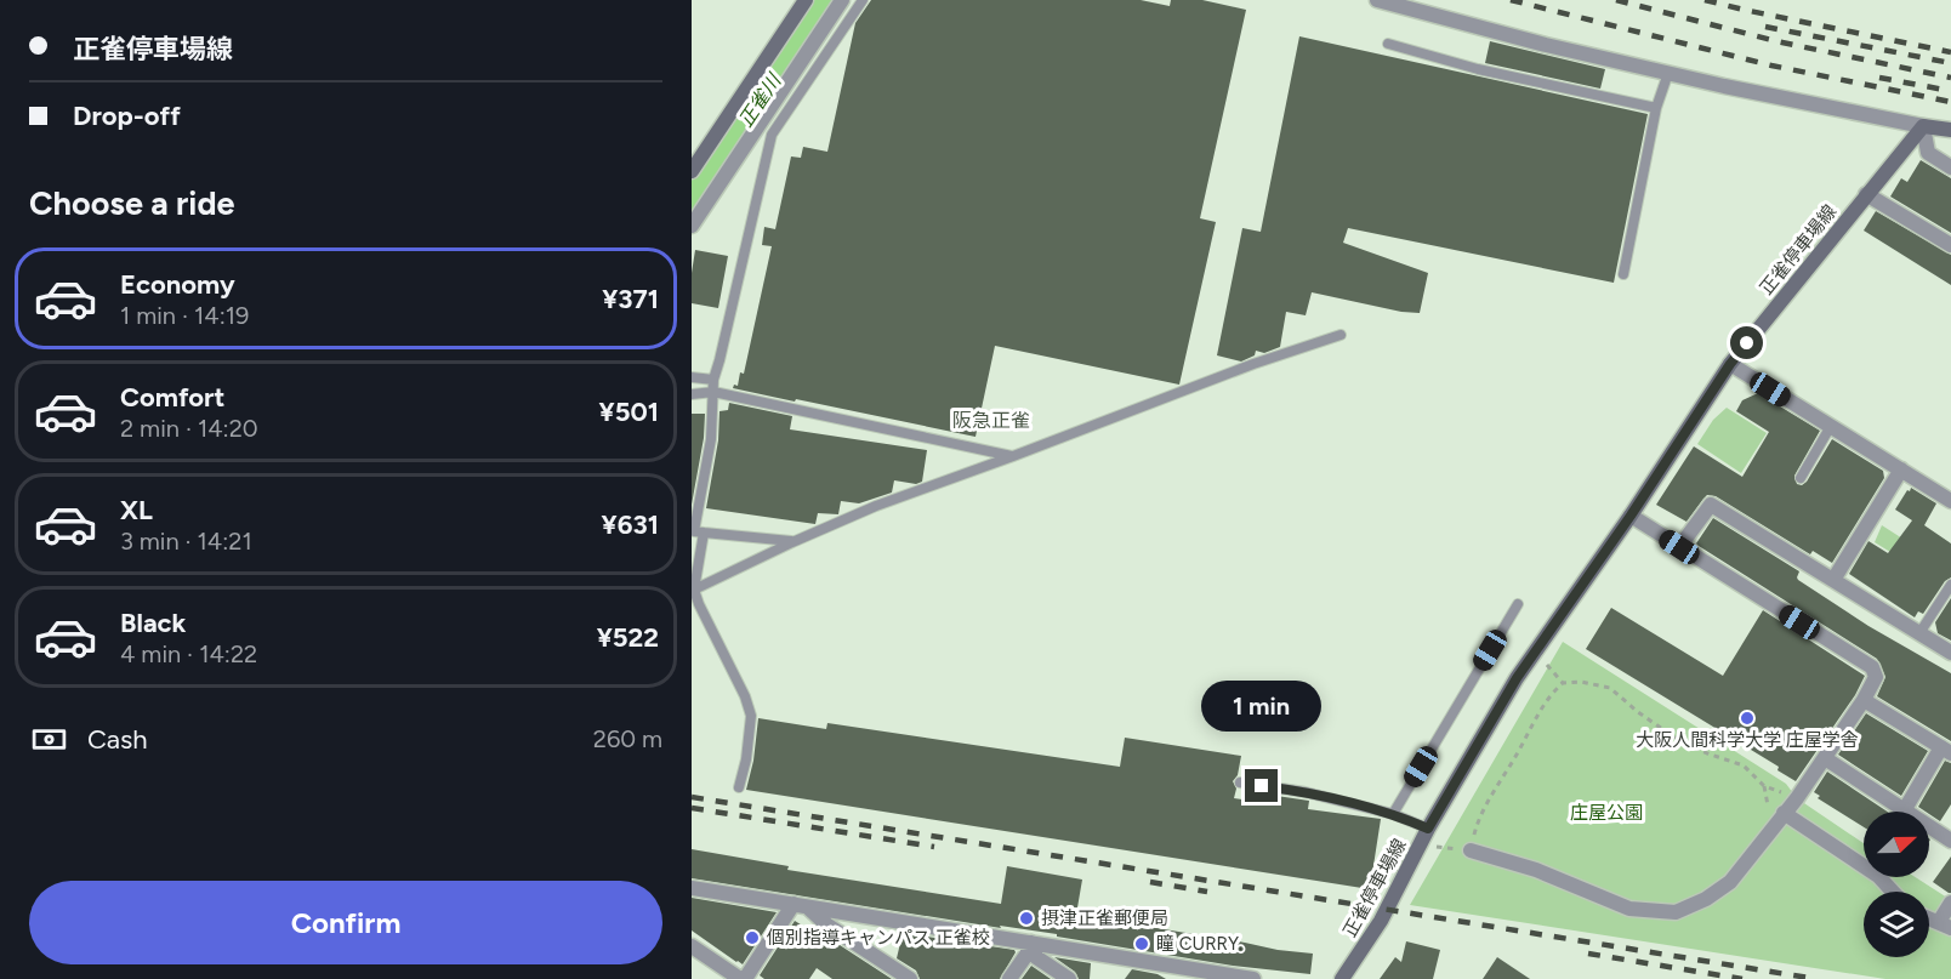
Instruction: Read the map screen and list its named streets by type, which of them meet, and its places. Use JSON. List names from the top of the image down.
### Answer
{
  "streets": {
    "main road": ["正雀停車場線"]
  },
  "districts": ["阪急正雀"],
  "water": ["正雀川"],
  "parks": ["庄屋公園"],
  "places": [
    "大阪人間科学大学 庄屋学舎",
    "摂津正雀郵便局",
    "個別指導キャンパス 正雀校",
    "瞳 CURRY."
  ],
  "north": "right",
  "page": {
    "banner": ["正雀停車場線", "Drop-off"],
    "heading": "Choose a ride",
    "list": [
      {
        "name": "Economy",
        "note": "1 min · 14:19",
        "value": "¥371"
      },
      {
        "name": "Comfort",
        "note": "2 min · 14:20",
        "value": "¥501"
      },
      {
        "name": "XL",
        "note": "3 min · 14:21",
        "value": "¥631"
      },
      {
        "name": "Black",
        "note": "4 min · 14:22",
        "value": "¥522"
      }
    ],
    "bubble": "1 min",
    "pay": ["Cash", "260 m"],
    "buttons": "Confirm"
  }
}
